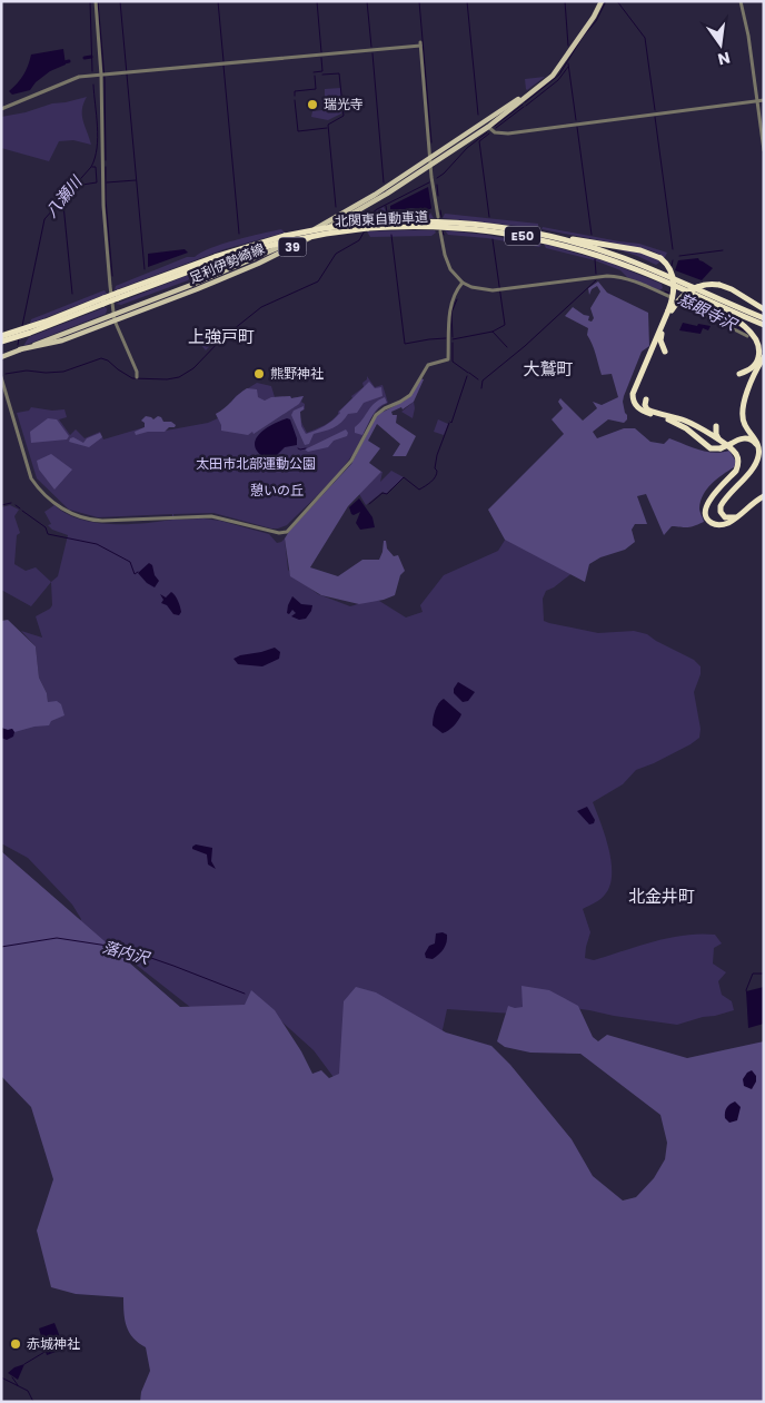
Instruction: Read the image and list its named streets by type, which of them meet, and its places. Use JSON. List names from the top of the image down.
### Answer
{
  "streets": {
    "highway": ["北関東自動車道", "E50"],
    "main road": ["39", "足利伊勢崎線"]
  },
  "districts": ["上強戸町", "大鷲町", "北金井町"],
  "water": ["八瀬川", "慈眼寺沢", "落内沢"],
  "parks": ["太田市北部運動公園", "憩いの丘"],
  "places": ["瑞光寺", "熊野神社", "赤城神社"],
  "north": "bottom"
}
